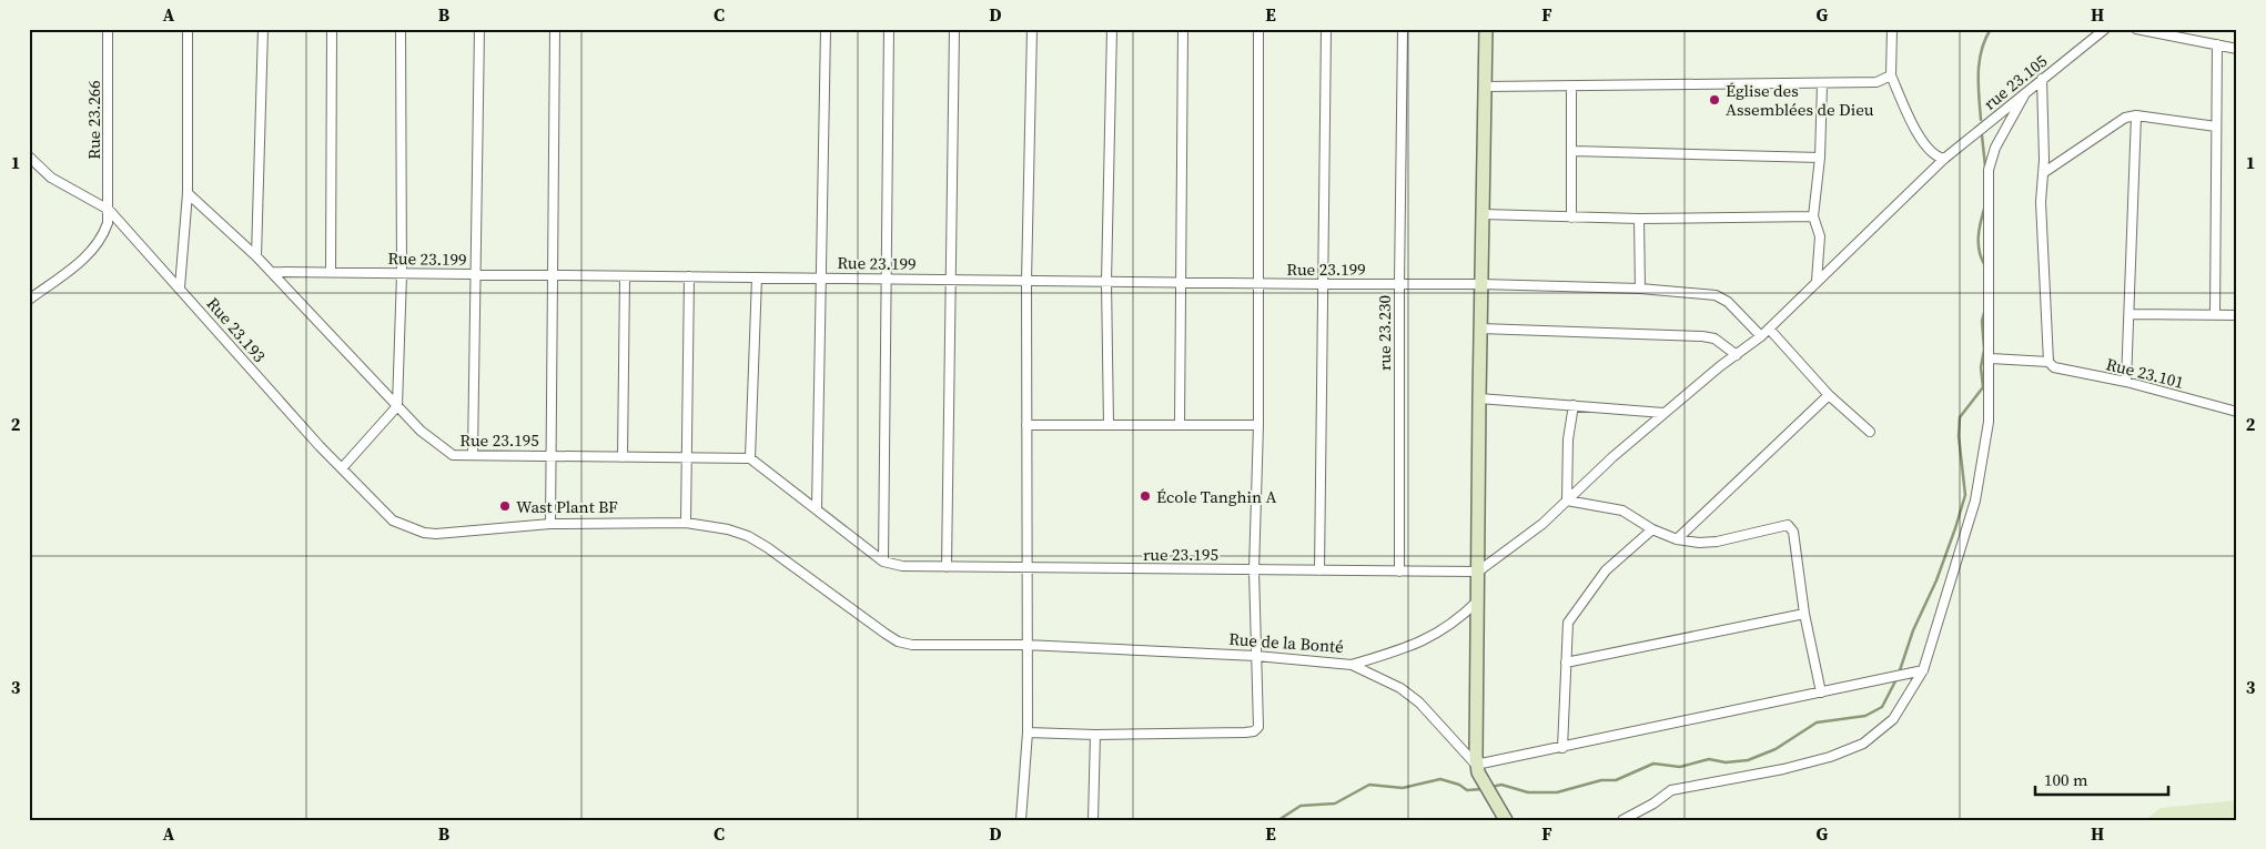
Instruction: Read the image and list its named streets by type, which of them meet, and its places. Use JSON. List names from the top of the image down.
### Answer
{
  "streets": {
    "street": [
      "rue 23.105",
      "Rue 23.266",
      "Rue 23.199",
      "Rue 23.193",
      "rue 23.230",
      "Rue 23.101",
      "Rue 23.195",
      "rue 23.195",
      "Rue de la Bonté"
    ]
  },
  "crossings": [
    ["rue 23.105", "Rue 23.199"],
    ["rue 23.105", "rue 23.195"],
    ["Rue 23.266", "Rue 23.193"],
    ["Rue 23.199", "rue 23.230"],
    ["Rue 23.199", "Rue 23.195"],
    ["Rue 23.193", "Rue de la Bonté"],
    ["rue 23.230", "rue 23.195"]
  ],
  "places": ["Église des Assemblées de Dieu", "École Tanghin A", "Wast Plant BF"],
  "scale_bar": "100 m",
  "grid": {
    "columns": [
      "A",
      "B",
      "C",
      "D",
      "E",
      "F",
      "G",
      "H"
    ],
    "rows": ["1", "2", "3"]
  }
}
